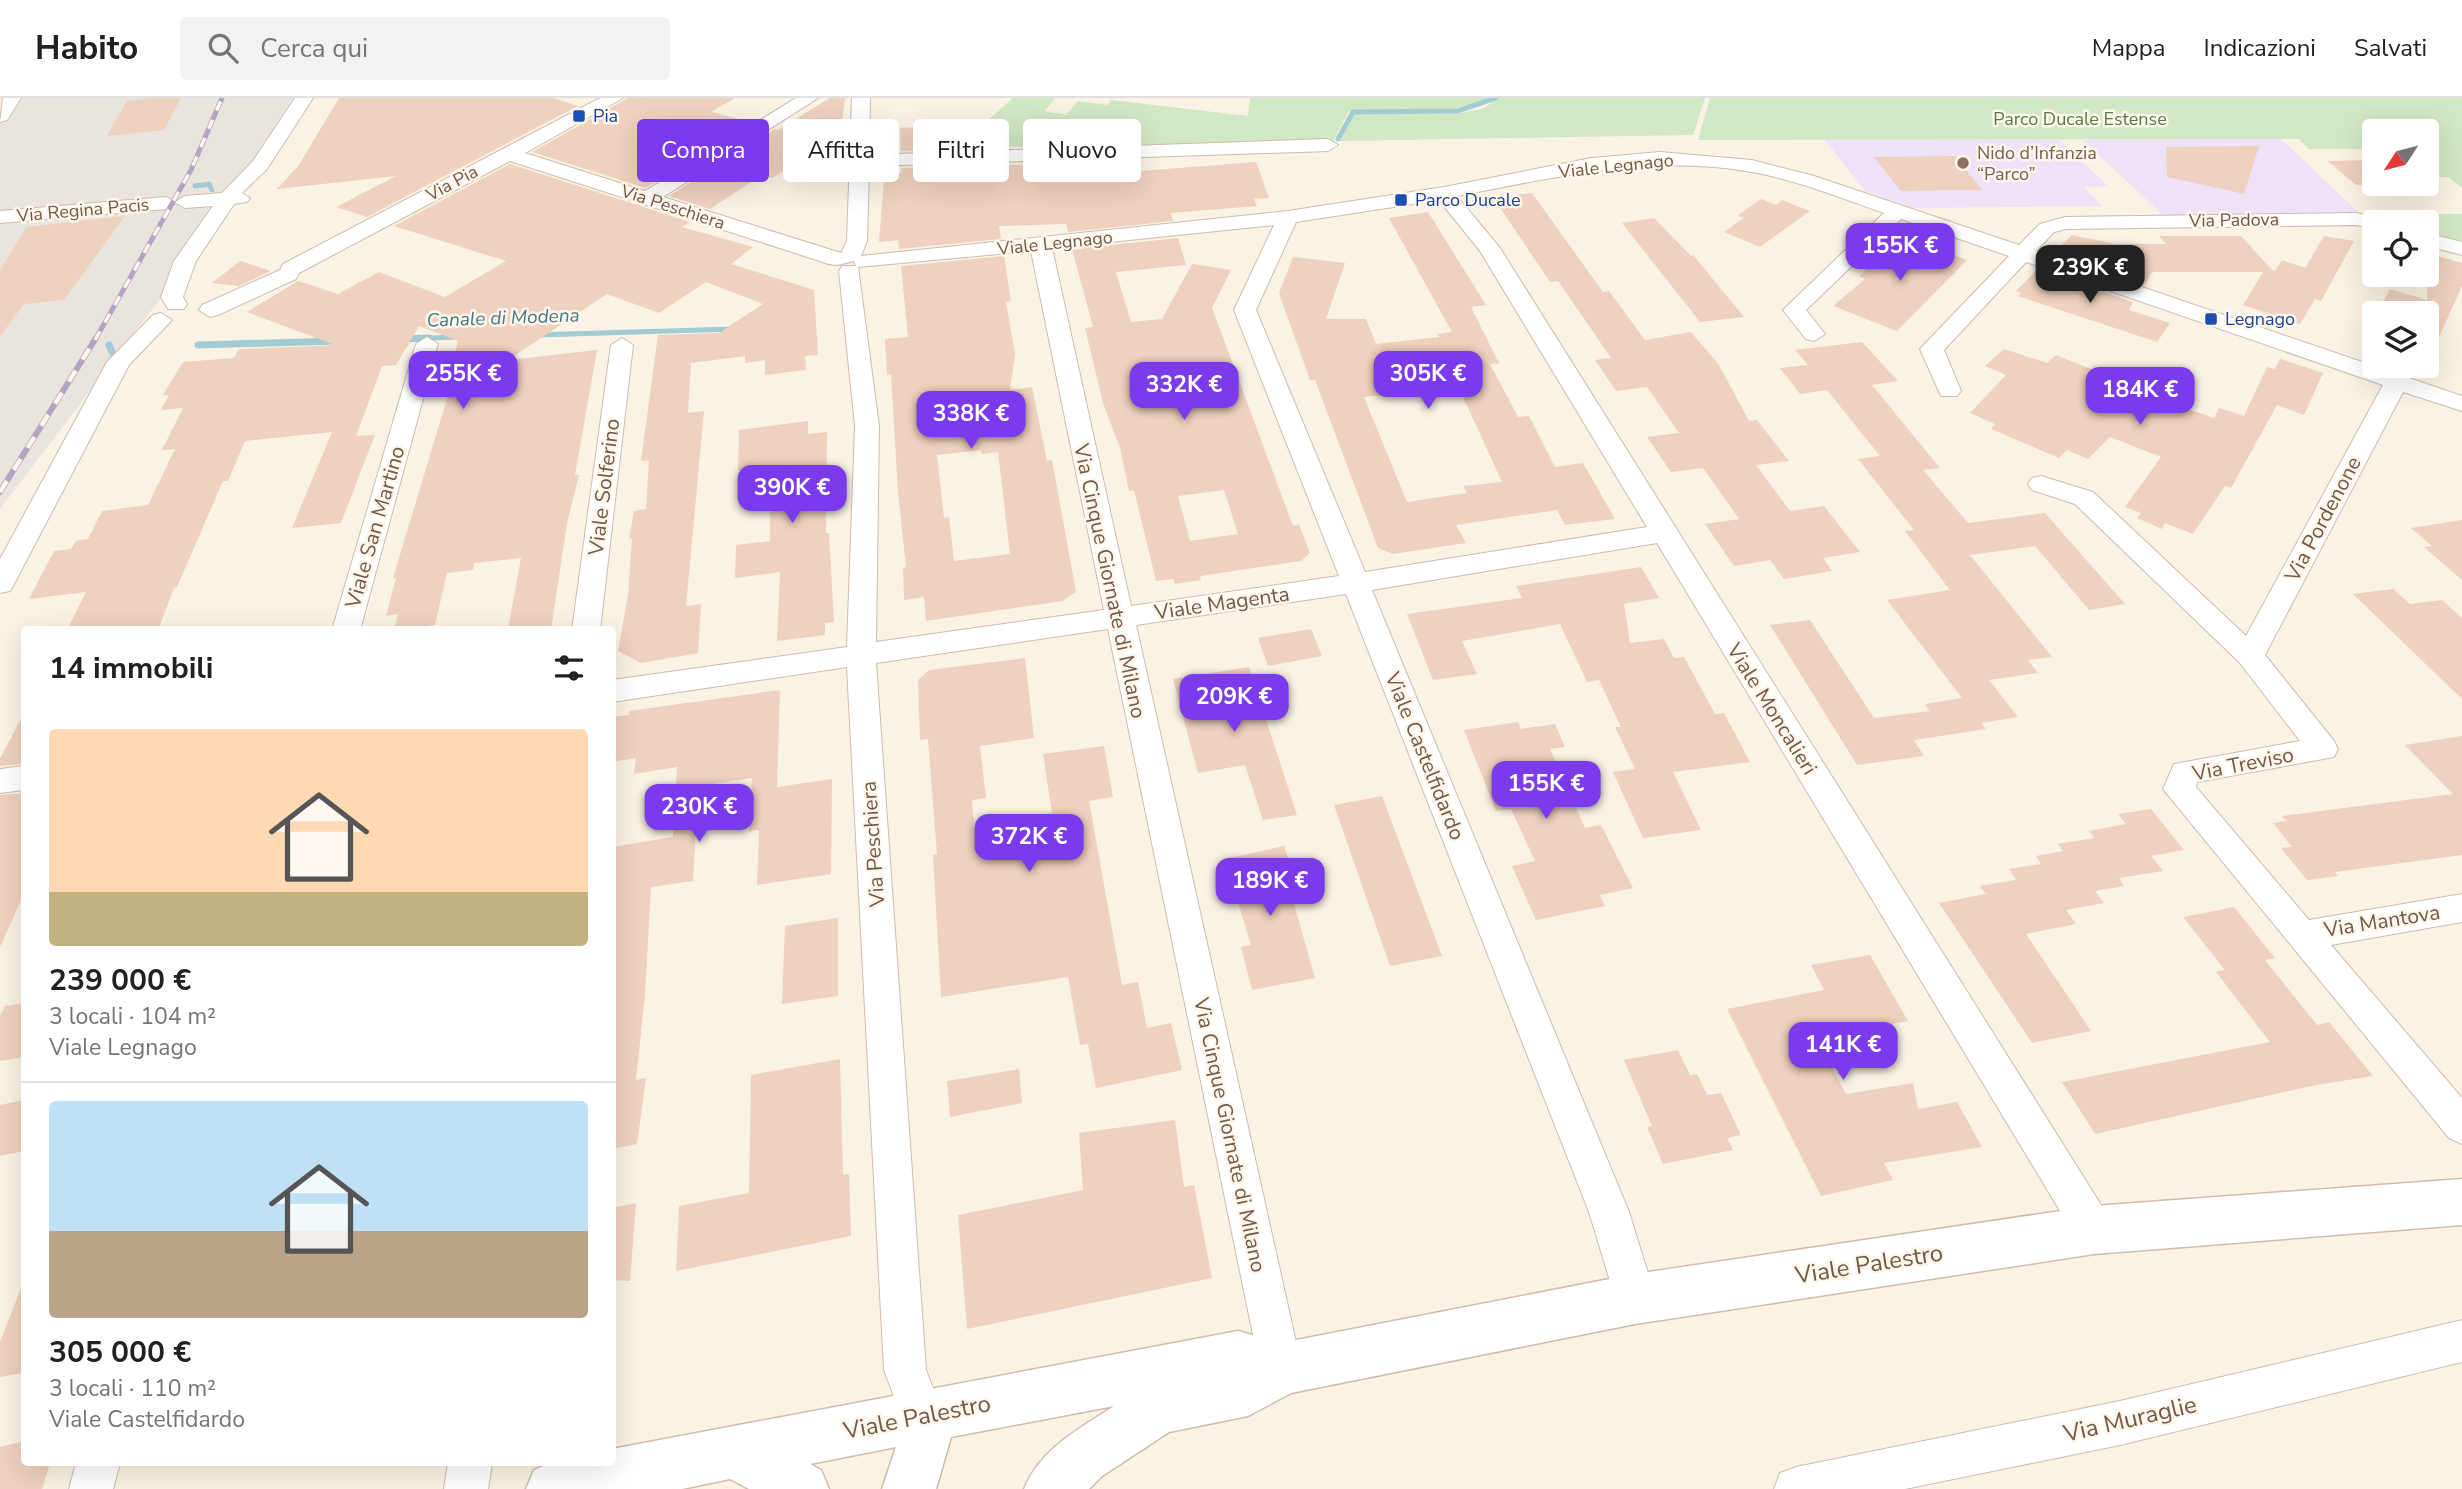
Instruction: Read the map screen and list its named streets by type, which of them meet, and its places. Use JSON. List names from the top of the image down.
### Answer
{
  "streets": {
    "main road": ["Viale Palestro"],
    "street": [
      "Viale Legnago",
      "Via Pia",
      "Via Peschiera",
      "Via Regina Pacis",
      "Via Padova",
      "Viale Solferino",
      "Via Pordenone",
      "Viale San Martino",
      "Via Cinque Giornate di Milano",
      "Viale Magenta",
      "Viale Moncalieri",
      "Viale Castelfidardo",
      "Via Treviso",
      "Via Mantova",
      "Via Muraglie"
    ]
  },
  "crossings": [
    ["Viale Legnago", "Via Peschiera"],
    ["Viale Legnago", "Via Padova"],
    ["Viale Legnago", "Via Pordenone"],
    ["Viale Legnago", "Via Cinque Giornate di Milano"],
    ["Viale Legnago", "Viale Moncalieri"],
    ["Viale Legnago", "Viale Castelfidardo"],
    ["Via Pia", "Via Peschiera"],
    ["Via Peschiera", "Viale Magenta"],
    ["Via Peschiera", "Viale Palestro"],
    ["Via Pordenone", "Via Treviso"],
    ["Via Cinque Giornate di Milano", "Viale Magenta"],
    ["Via Cinque Giornate di Milano", "Viale Palestro"],
    ["Viale Magenta", "Viale Moncalieri"],
    ["Viale Magenta", "Viale Castelfidardo"],
    ["Viale Moncalieri", "Viale Palestro"],
    ["Viale Castelfidardo", "Viale Palestro"],
    ["Via Treviso", "Via Mantova"]
  ],
  "water": ["Canale di Modena"],
  "parks": ["Parco Ducale Estense"],
  "places": {
    "transit": ["Pia", "Parco Ducale", "Legnago"],
    "other": ["Nido d’Infanzia “Parco”"]
  },
  "north": "bottom left",
  "page": {
    "header": "Habito",
    "search": "Cerca qui",
    "nav": ["Mappa", "Indicazioni", "Salvati"],
    "chip": [
      "Compra",
      "Affitta",
      "Filtri",
      "Nuovo"
    ],
    "price": [
      "155K €",
      "239K €",
      "255K €",
      "305K €",
      "332K €",
      "184K €",
      "338K €",
      "390K €",
      "209K €",
      "155K €",
      "230K €",
      "372K €",
      "189K €",
      "141K €"
    ],
    "heading": "14 immobili",
    "list": [
      {
        "name": "239 000 €",
        "note": "3 locali · 104 m² · Viale Legnago"
      },
      {
        "name": "305 000 €",
        "note": "3 locali · 110 m² · Viale Castelfidardo"
      }
    ]
  }
}
